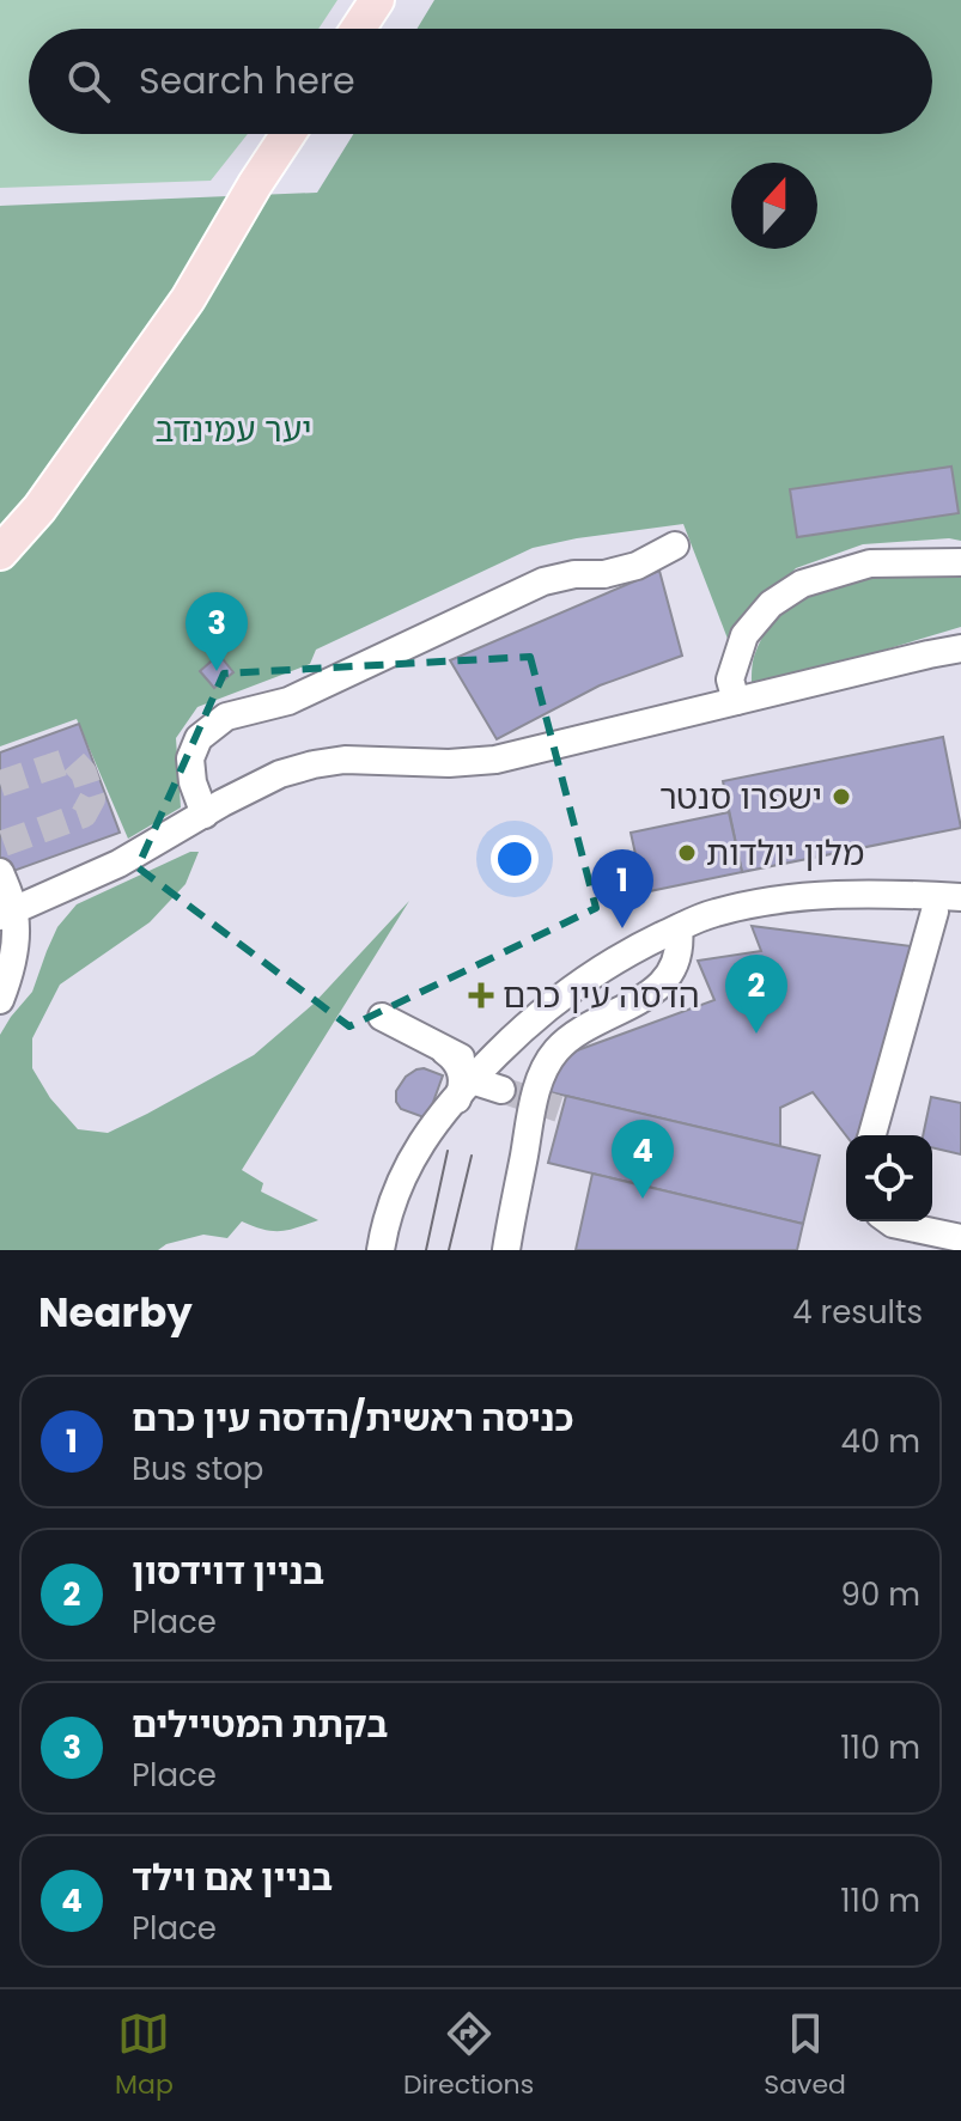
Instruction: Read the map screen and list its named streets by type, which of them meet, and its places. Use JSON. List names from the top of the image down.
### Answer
{
  "parks": ["יער עמינדב"],
  "places": {
    "other": ["ישפרו סנטר", "מלון יולדות"],
    "health": ["הדסה עין כרם"]
  },
  "north": "top",
  "page": {
    "search": "Search here",
    "pins": [
      "3",
      "1",
      "2",
      "4"
    ],
    "heading": ["Nearby", "4 results"],
    "list": [
      {
        "mark": "1",
        "name": "כניסה ראשית/הדסה עין כרם",
        "note": "Bus stop",
        "value": "40 m"
      },
      {
        "mark": "2",
        "name": "בניין דוידסון",
        "note": "Place",
        "value": "90 m"
      },
      {
        "mark": "3",
        "name": "בקתת המטיילים",
        "note": "Place",
        "value": "110 m"
      },
      {
        "mark": "4",
        "name": "בניין אם וילד",
        "note": "Place",
        "value": "110 m"
      }
    ],
    "nav": ["Map", "Directions", "Saved"]
  }
}
